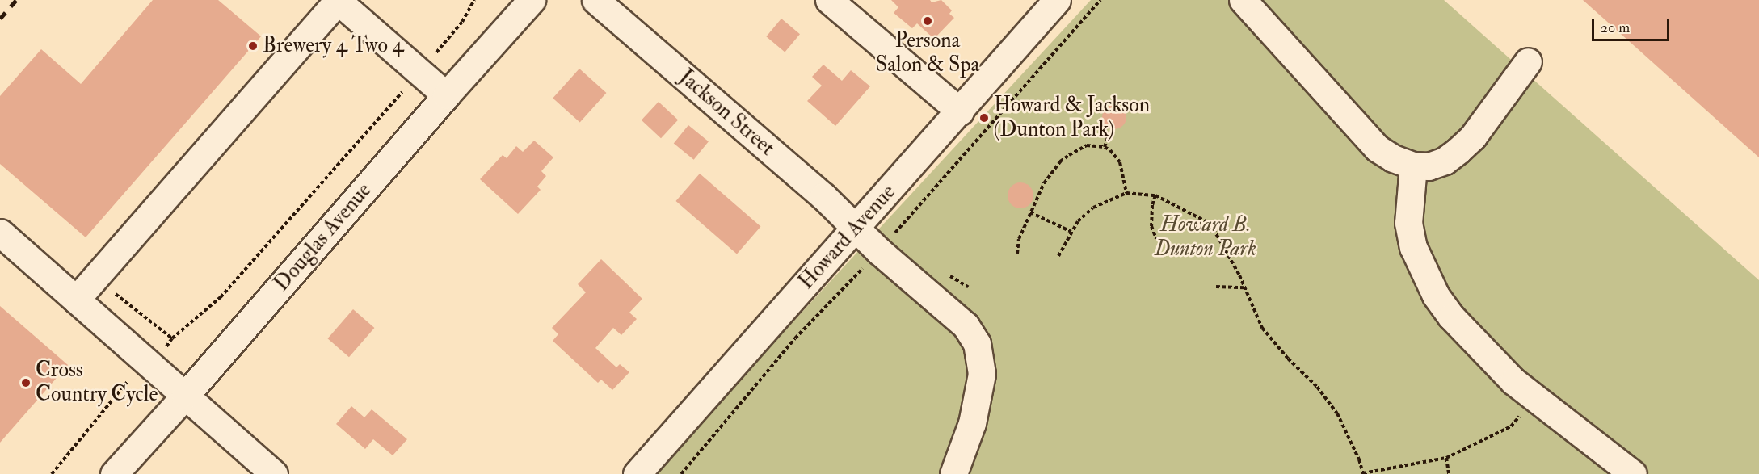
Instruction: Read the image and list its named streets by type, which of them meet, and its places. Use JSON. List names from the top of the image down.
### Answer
{
  "streets": {
    "street": ["Jackson Street", "Douglas Avenue", "Howard Avenue"]
  },
  "crossings": [
    ["Jackson Street", "Howard Avenue"]
  ],
  "parks": ["Howard B. Dunton Park"],
  "places": [
    "Persona Salon & Spa",
    "Brewery 4 Two 4",
    "Howard & Jackson (Dunton Park)",
    "Cross Country Cycle"
  ],
  "scale_bar": "20 m"
}
